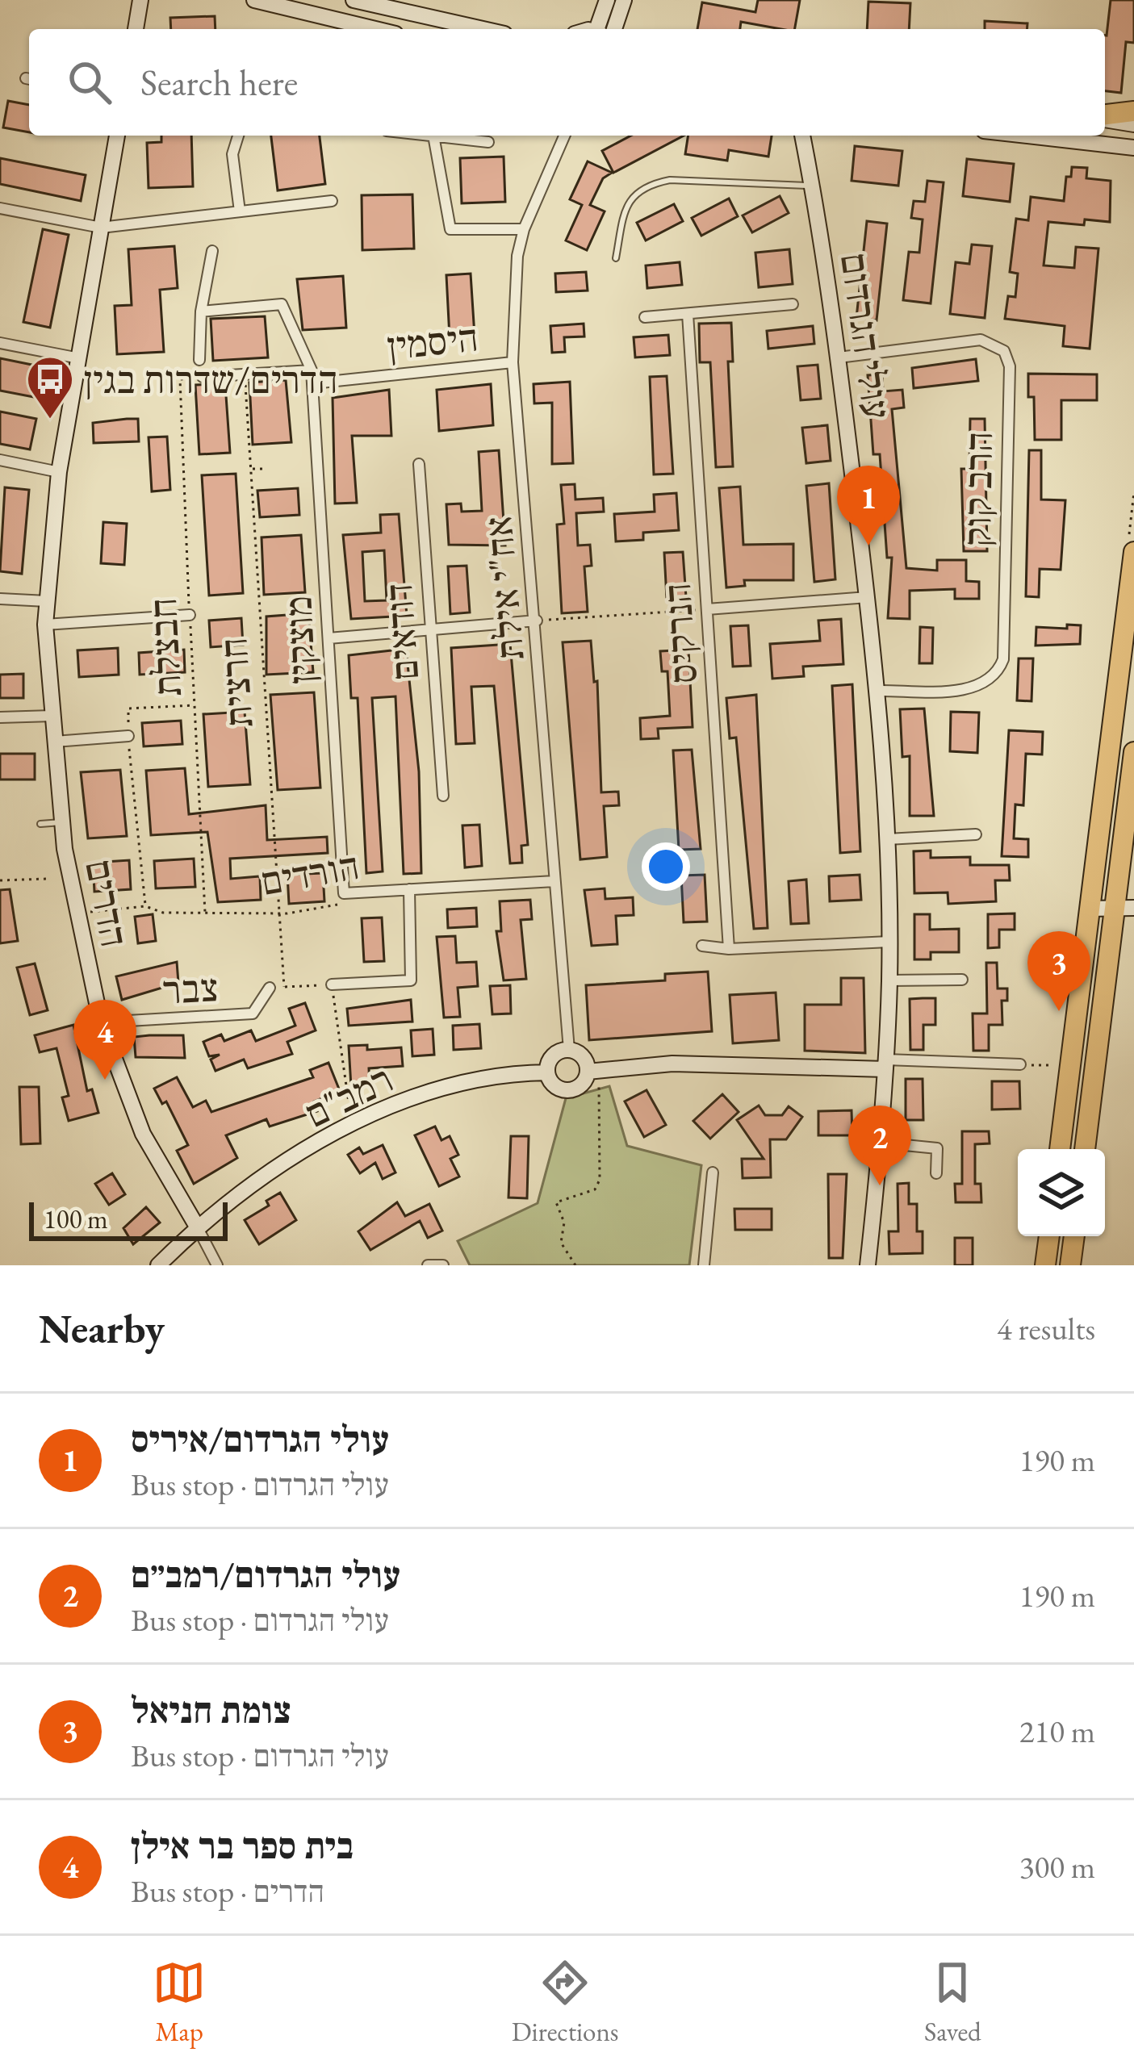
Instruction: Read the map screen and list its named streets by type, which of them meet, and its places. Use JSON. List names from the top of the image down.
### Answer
{
  "streets": {
    "street": [
      "עולי הגרדום",
      "היסמין",
      "הרב קוק",
      "אח\"י אילת",
      "דודאים",
      "הנרקיס",
      "מוצקין",
      "הורדים",
      "הדרים",
      "צבר",
      "רמב\"ם"
    ],
    "path": ["חבצלת", "חרצית"]
  },
  "crossings": [
    ["עולי הגרדום", "הרב קוק"],
    ["היסמין", "אח\"י אילת"],
    ["היסמין", "מוצקין"],
    ["היסמין", "חרצית"],
    ["אח\"י אילת", "הורדים"],
    ["אח\"י אילת", "רמב\"ם"],
    ["מוצקין", "הורדים"],
    ["חבצלת", "הורדים"],
    ["חרצית", "הורדים"],
    ["הורדים", "הדרים"],
    ["הדרים", "צבר"],
    ["הדרים", "רמב\"ם"]
  ],
  "places": {
    "bus stop": ["הדרים/שדרות בגין"]
  },
  "scale_bar": "100 m",
  "page": {
    "search": "Search here",
    "pins": [
      "1",
      "3",
      "4",
      "2"
    ],
    "scale": "100 m",
    "heading": ["Nearby", "4 results"],
    "list": [
      {
        "mark": "1",
        "name": "עולי הגרדום/איריס",
        "note": "Bus stop · עולי הגרדום",
        "value": "190 m"
      },
      {
        "mark": "2",
        "name": "עולי הגרדום/רמב״ם",
        "note": "Bus stop · עולי הגרדום",
        "value": "190 m"
      },
      {
        "mark": "3",
        "name": "צומת חניאל",
        "note": "Bus stop · עולי הגרדום",
        "value": "210 m"
      },
      {
        "mark": "4",
        "name": "בית ספר בר אילן",
        "note": "Bus stop · הדרים",
        "value": "300 m"
      }
    ],
    "nav": ["Map", "Directions", "Saved"]
  }
}
